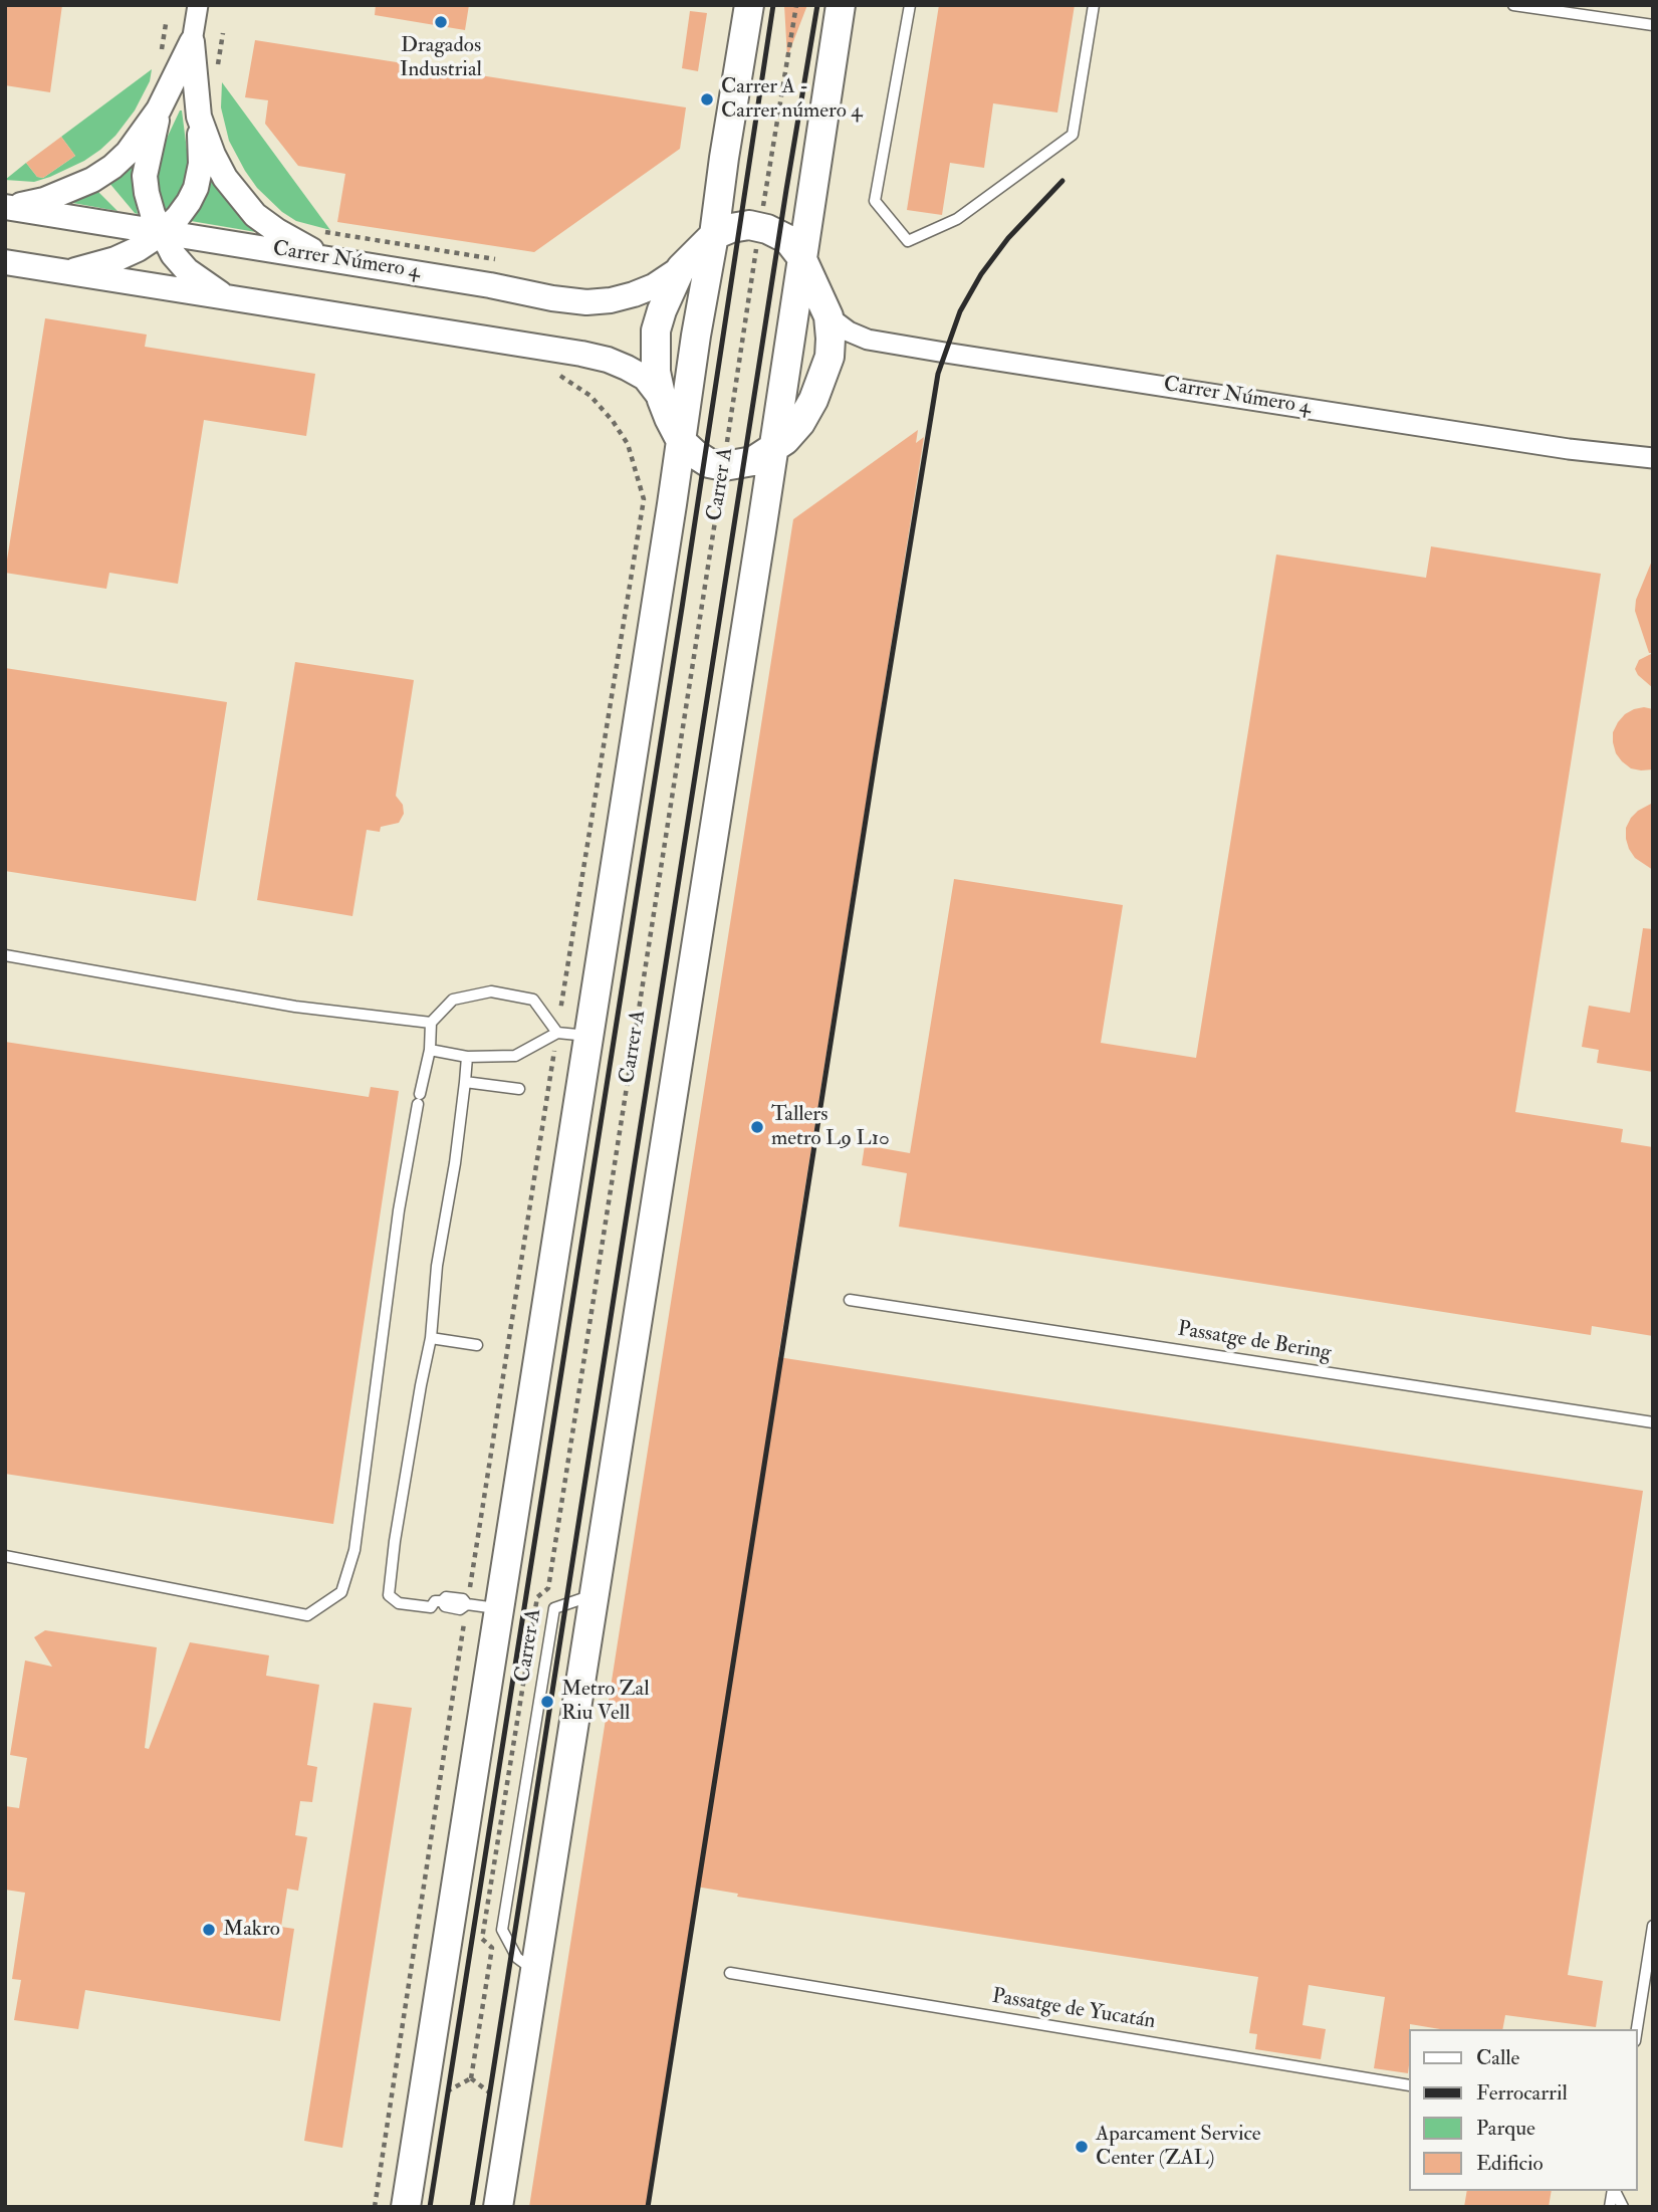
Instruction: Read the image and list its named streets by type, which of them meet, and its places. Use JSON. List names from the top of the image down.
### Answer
{
  "streets": {
    "main road": ["Carrer A"],
    "street": ["Carrer Número 4"],
    "lane": ["Passatge de Bering", "Passatge de Yucatán"]
  },
  "places": [
    "Dragados Industrial",
    "Carrer A - Carrer número 4",
    "Tallers metro L9 L10",
    "Metro Zal Riu Vell",
    "Makro",
    "Aparcament Service Center (ZAL)"
  ],
  "legend": [
    "Calle",
    "Ferrocarril",
    "Parque",
    "Edificio"
  ]
}
